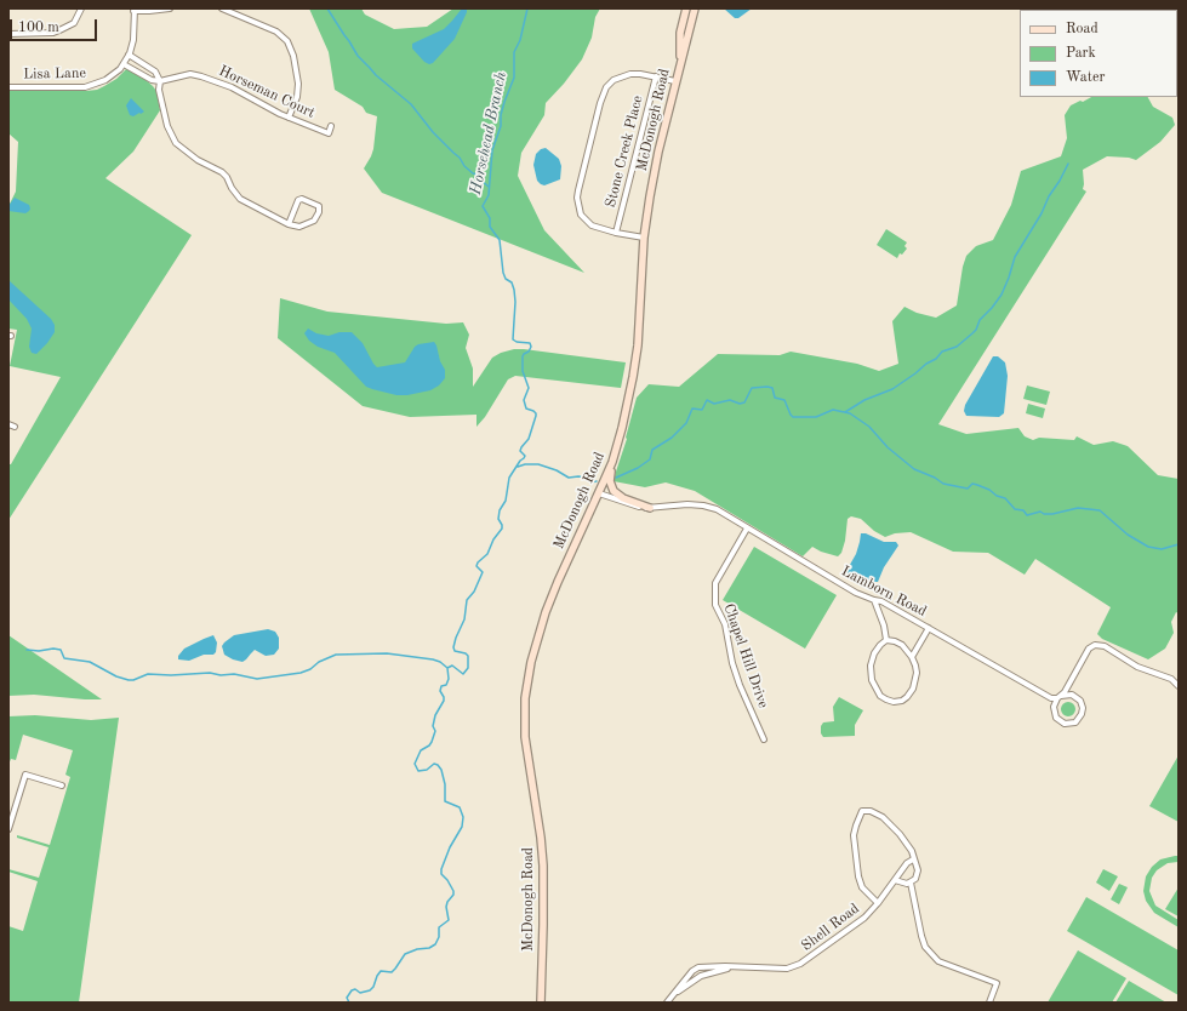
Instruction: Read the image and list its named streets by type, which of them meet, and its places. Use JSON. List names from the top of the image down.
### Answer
{
  "streets": {
    "main road": ["McDonogh Road"],
    "street": [
      "Lisa Lane",
      "Horseman Court",
      "Stone Creek Place",
      "Lamborn Road",
      "Chapel Hill Drive",
      "Shell Road"
    ]
  },
  "crossings": [
    ["McDonogh Road", "Lamborn Road"],
    ["Lamborn Road", "Chapel Hill Drive"]
  ],
  "water": ["Horsehead Branch"],
  "legend": ["Road", "Park", "Water"],
  "scale_bar": "100 m"
}
